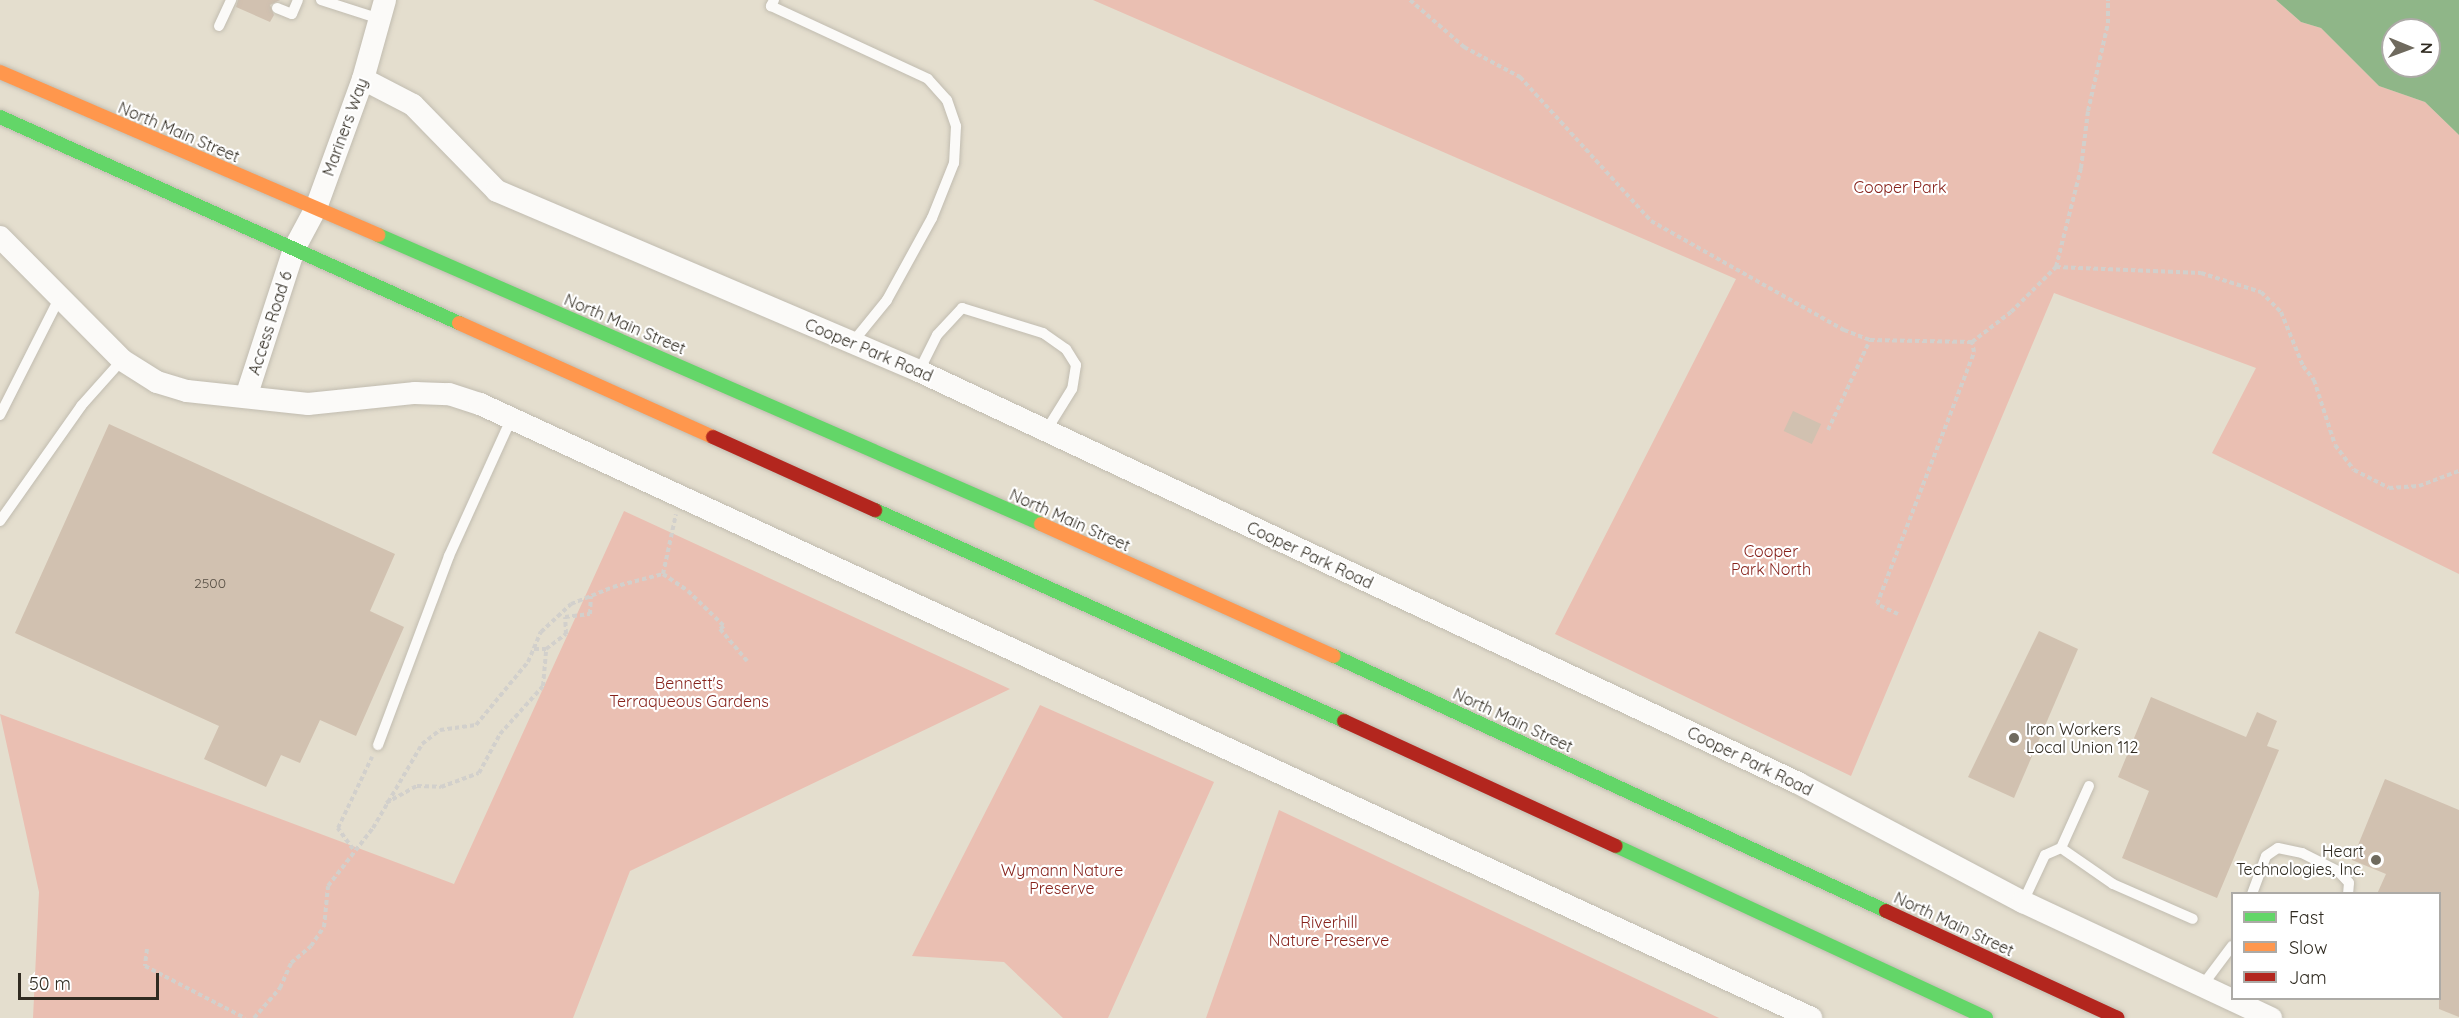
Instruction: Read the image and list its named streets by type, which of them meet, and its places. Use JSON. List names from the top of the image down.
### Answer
{
  "streets": {
    "highway": ["North Main Street"],
    "street": ["Mariners Way", "Access Road 6", "Cooper Park Road"]
  },
  "crossings": [
    ["Mariners Way", "North Main Street"],
    ["Mariners Way", "Access Road 6"],
    ["Mariners Way", "Cooper Park Road"]
  ],
  "parks": [
    "Cooper Park",
    "Cooper Park North",
    "Bennett's Terraqueous Gardens",
    "Wymann Nature Preserve",
    "Riverhill Nature Preserve"
  ],
  "places": ["Iron Workers Local Union 112", "Heart Technologies, Inc."],
  "house_numbers": ["2500"],
  "legend": ["Fast", "Slow", "Jam"],
  "scale_bar": "50 m",
  "north": "right"
}
